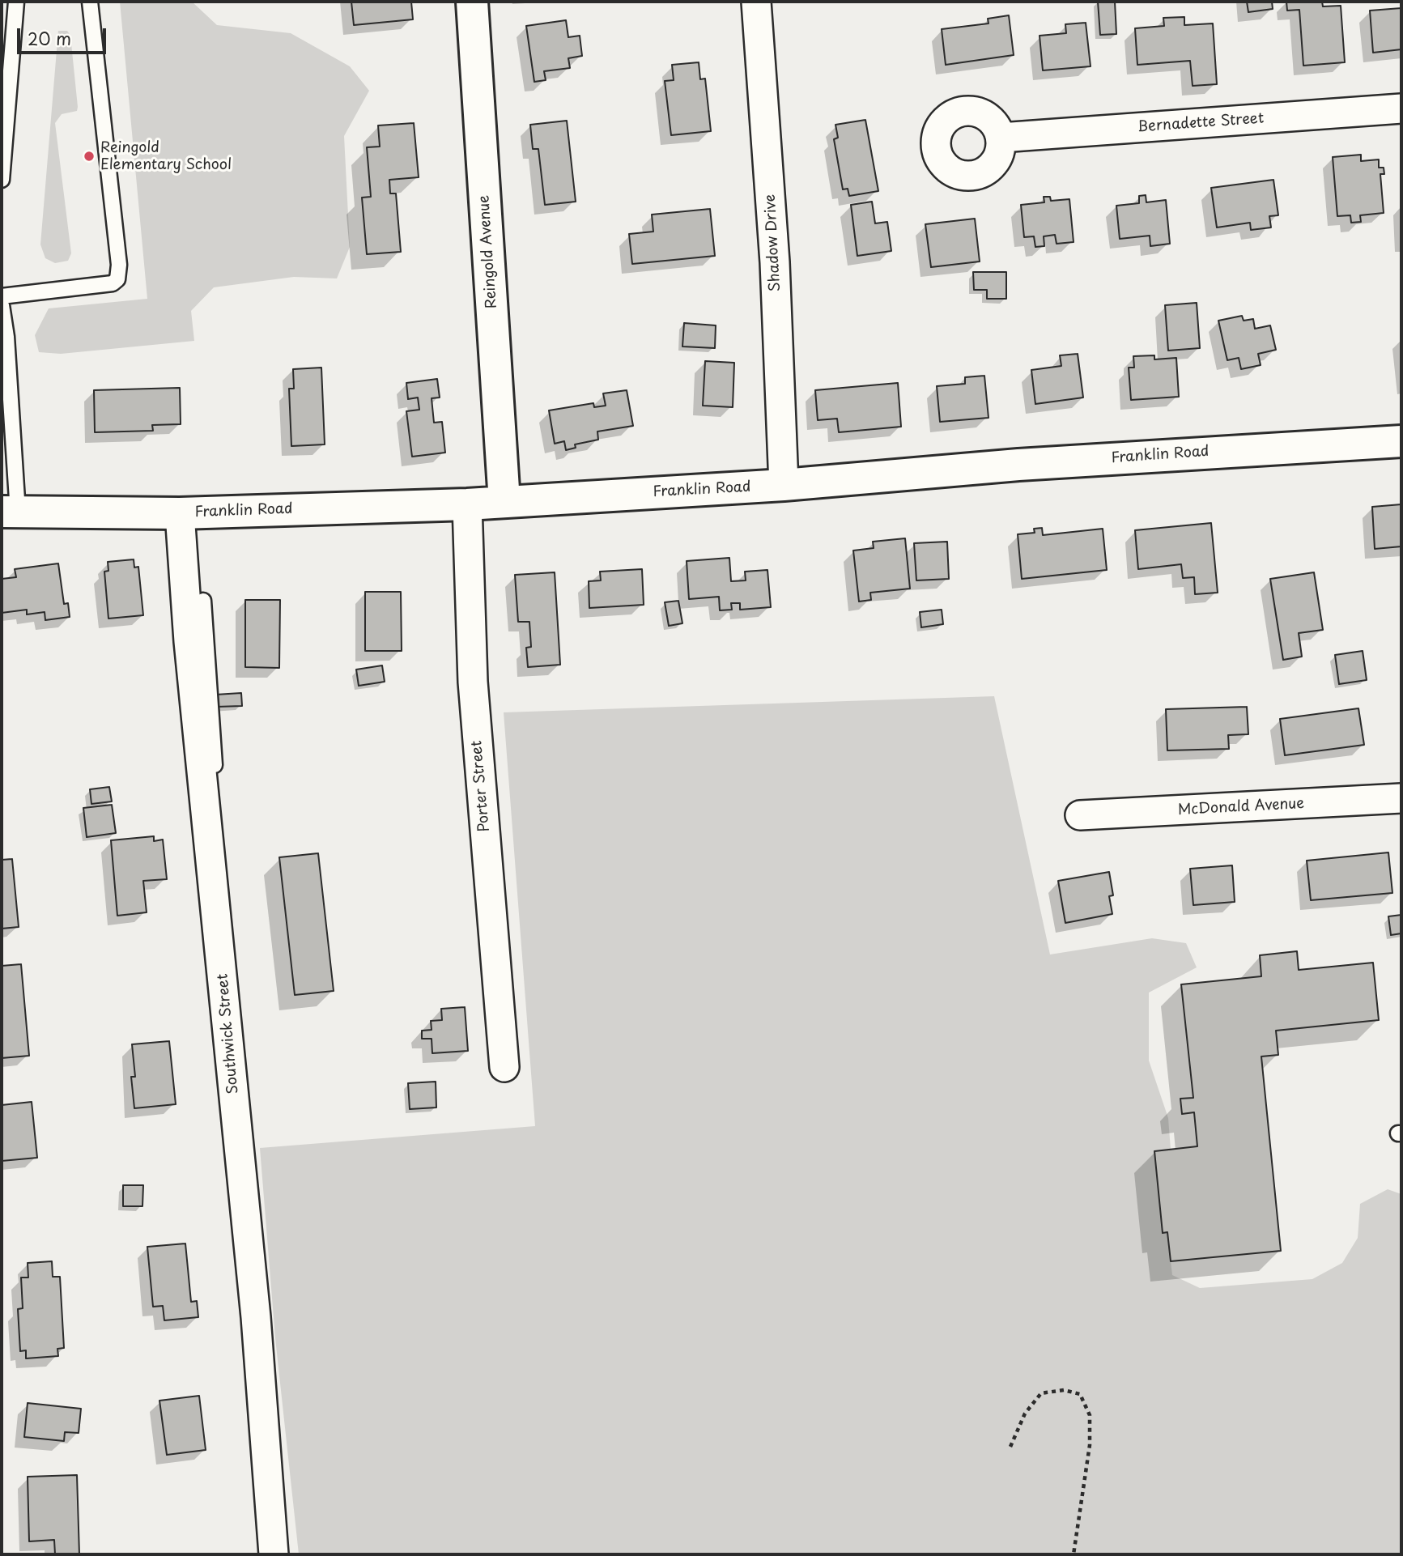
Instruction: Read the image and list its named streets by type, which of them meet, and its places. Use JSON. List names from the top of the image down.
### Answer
{
  "streets": {
    "main road": ["Reingold Avenue", "Franklin Road"],
    "street": [
      "Bernadette Street",
      "Shadow Drive",
      "Porter Street",
      "McDonald Avenue",
      "Southwick Street"
    ]
  },
  "crossings": [
    ["Shadow Drive", "Franklin Road"],
    ["Reingold Avenue", "Franklin Road"],
    ["Franklin Road", "Porter Street"],
    ["Franklin Road", "Southwick Street"]
  ],
  "places": ["Reingold Elementary School"],
  "scale_bar": "20 m"
}
